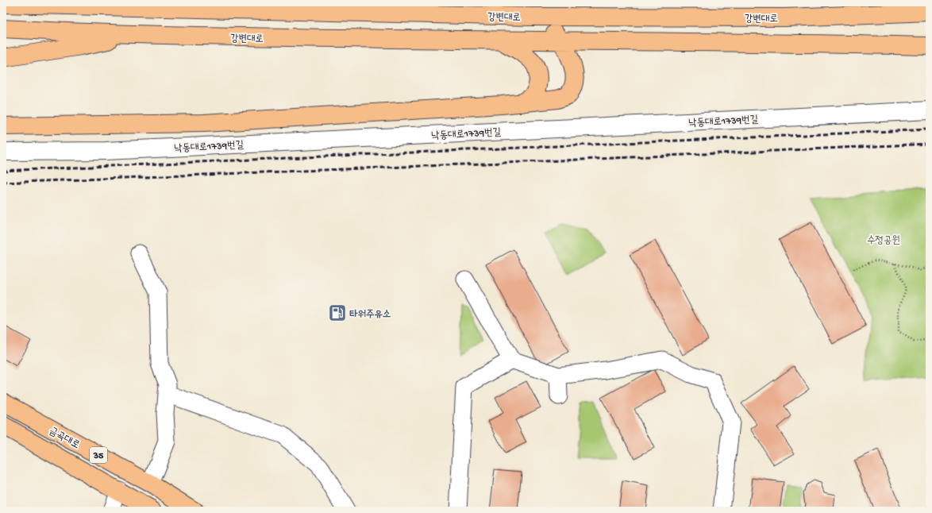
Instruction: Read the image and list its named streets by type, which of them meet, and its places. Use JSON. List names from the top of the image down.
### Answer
{
  "streets": {
    "main road": ["강변대로", "금곡대로", "35"],
    "street": ["낙동대로1739번길"]
  },
  "parks": ["수정공원"],
  "places": {
    "fuel station": ["타워주유소"]
  }
}
